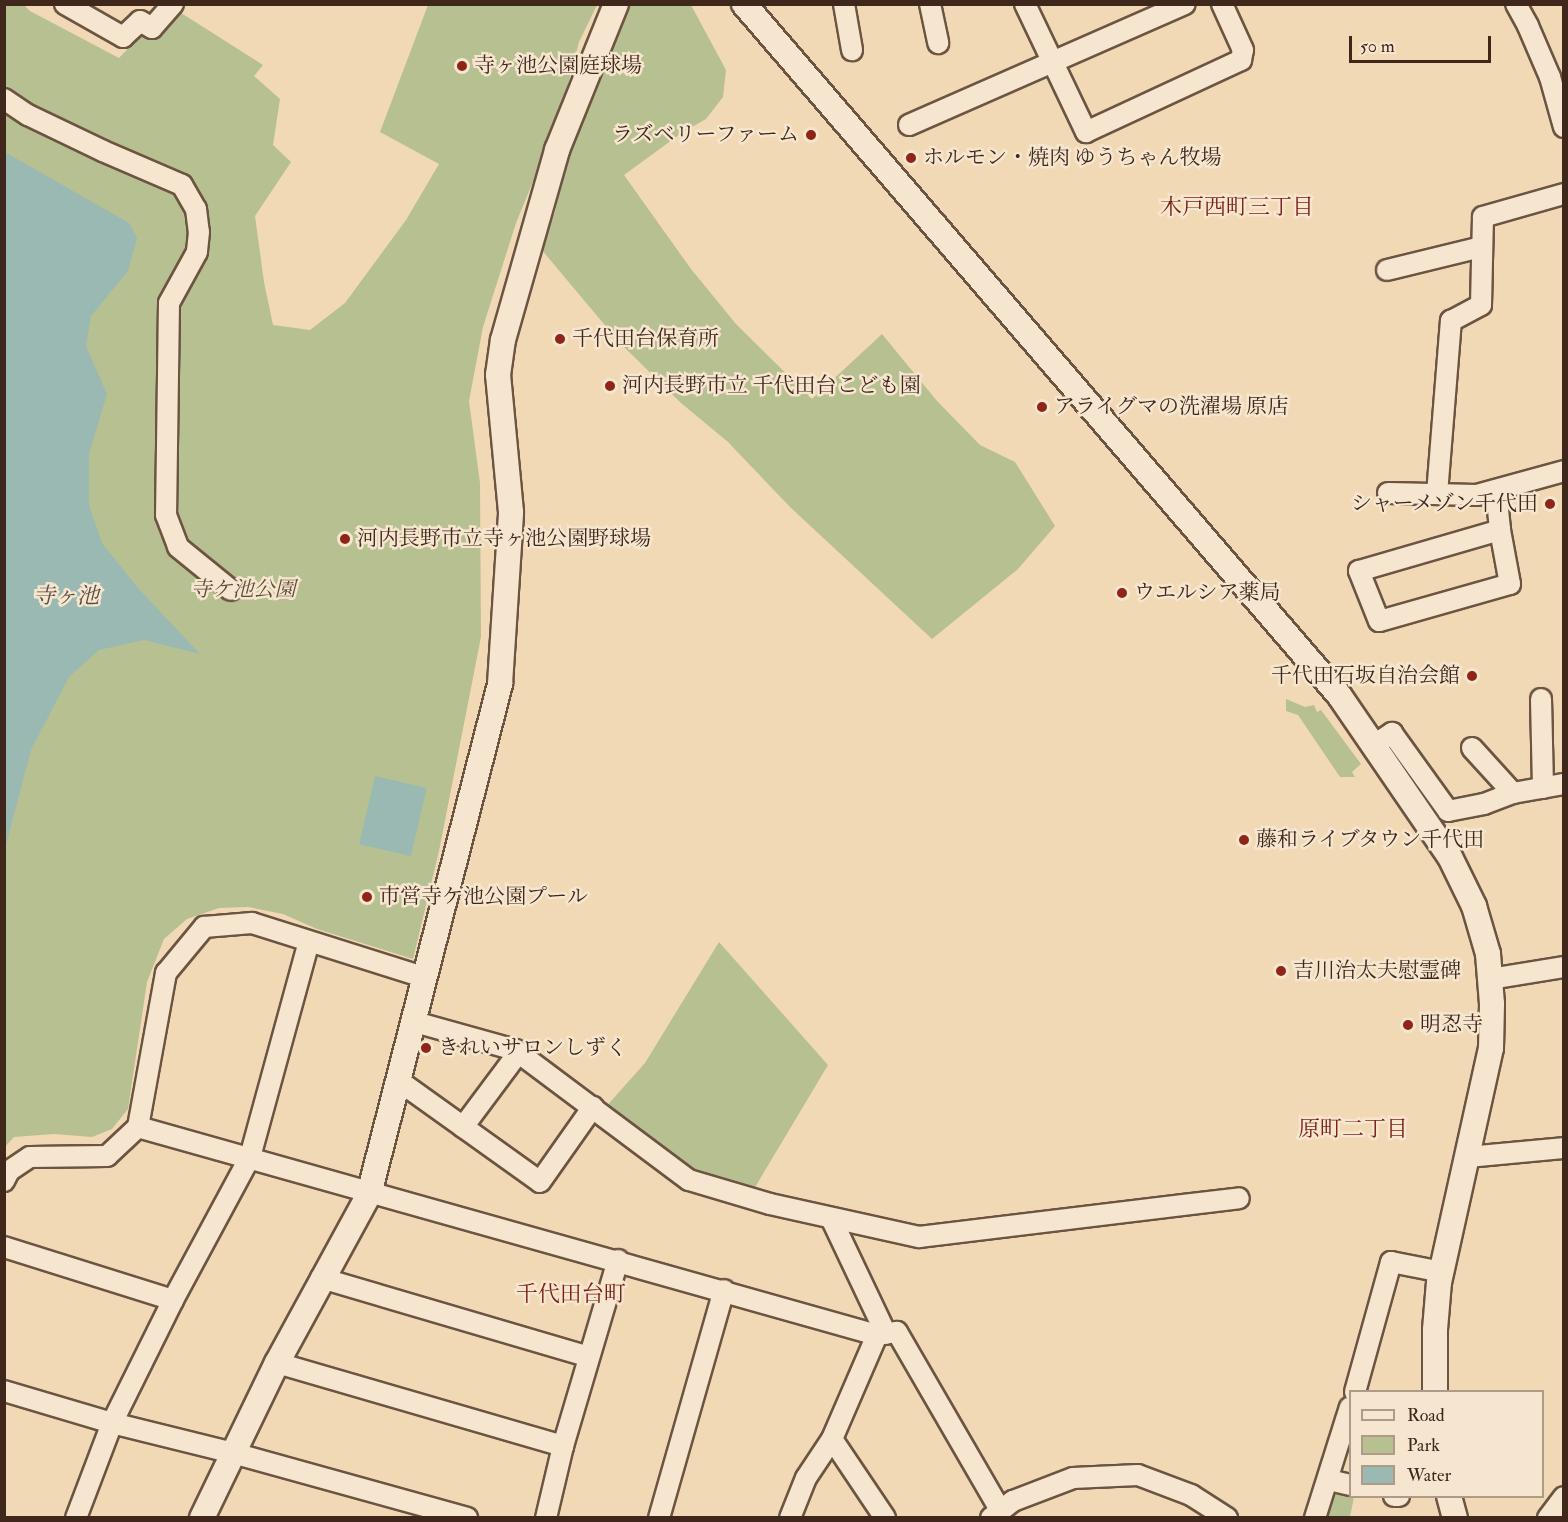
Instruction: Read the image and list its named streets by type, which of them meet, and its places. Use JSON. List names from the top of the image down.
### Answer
{
  "districts": ["木戸西町三丁目", "原町二丁目", "千代田台町"],
  "water": ["寺ヶ池"],
  "parks": ["寺ケ池公園"],
  "places": [
    "寺ヶ池公園庭球場",
    "ラズベリーファーム",
    "ホルモン・焼肉 ゆうちゃん牧場",
    "千代田台保育所",
    "河内長野市立 千代田台こども園",
    "アライグマの洗濯場 原店",
    "シャーメゾン千代田",
    "河内長野市立寺ヶ池公園野球場",
    "ウエルシア薬局",
    "千代田石坂自治会館",
    "藤和ライブタウン千代田",
    "市営寺ケ池公園プール",
    "吉川治太夫慰霊碑",
    "明忍寺",
    "きれいサロンしずく"
  ],
  "legend": ["Road", "Park", "Water"],
  "scale_bar": "50 m"
}
